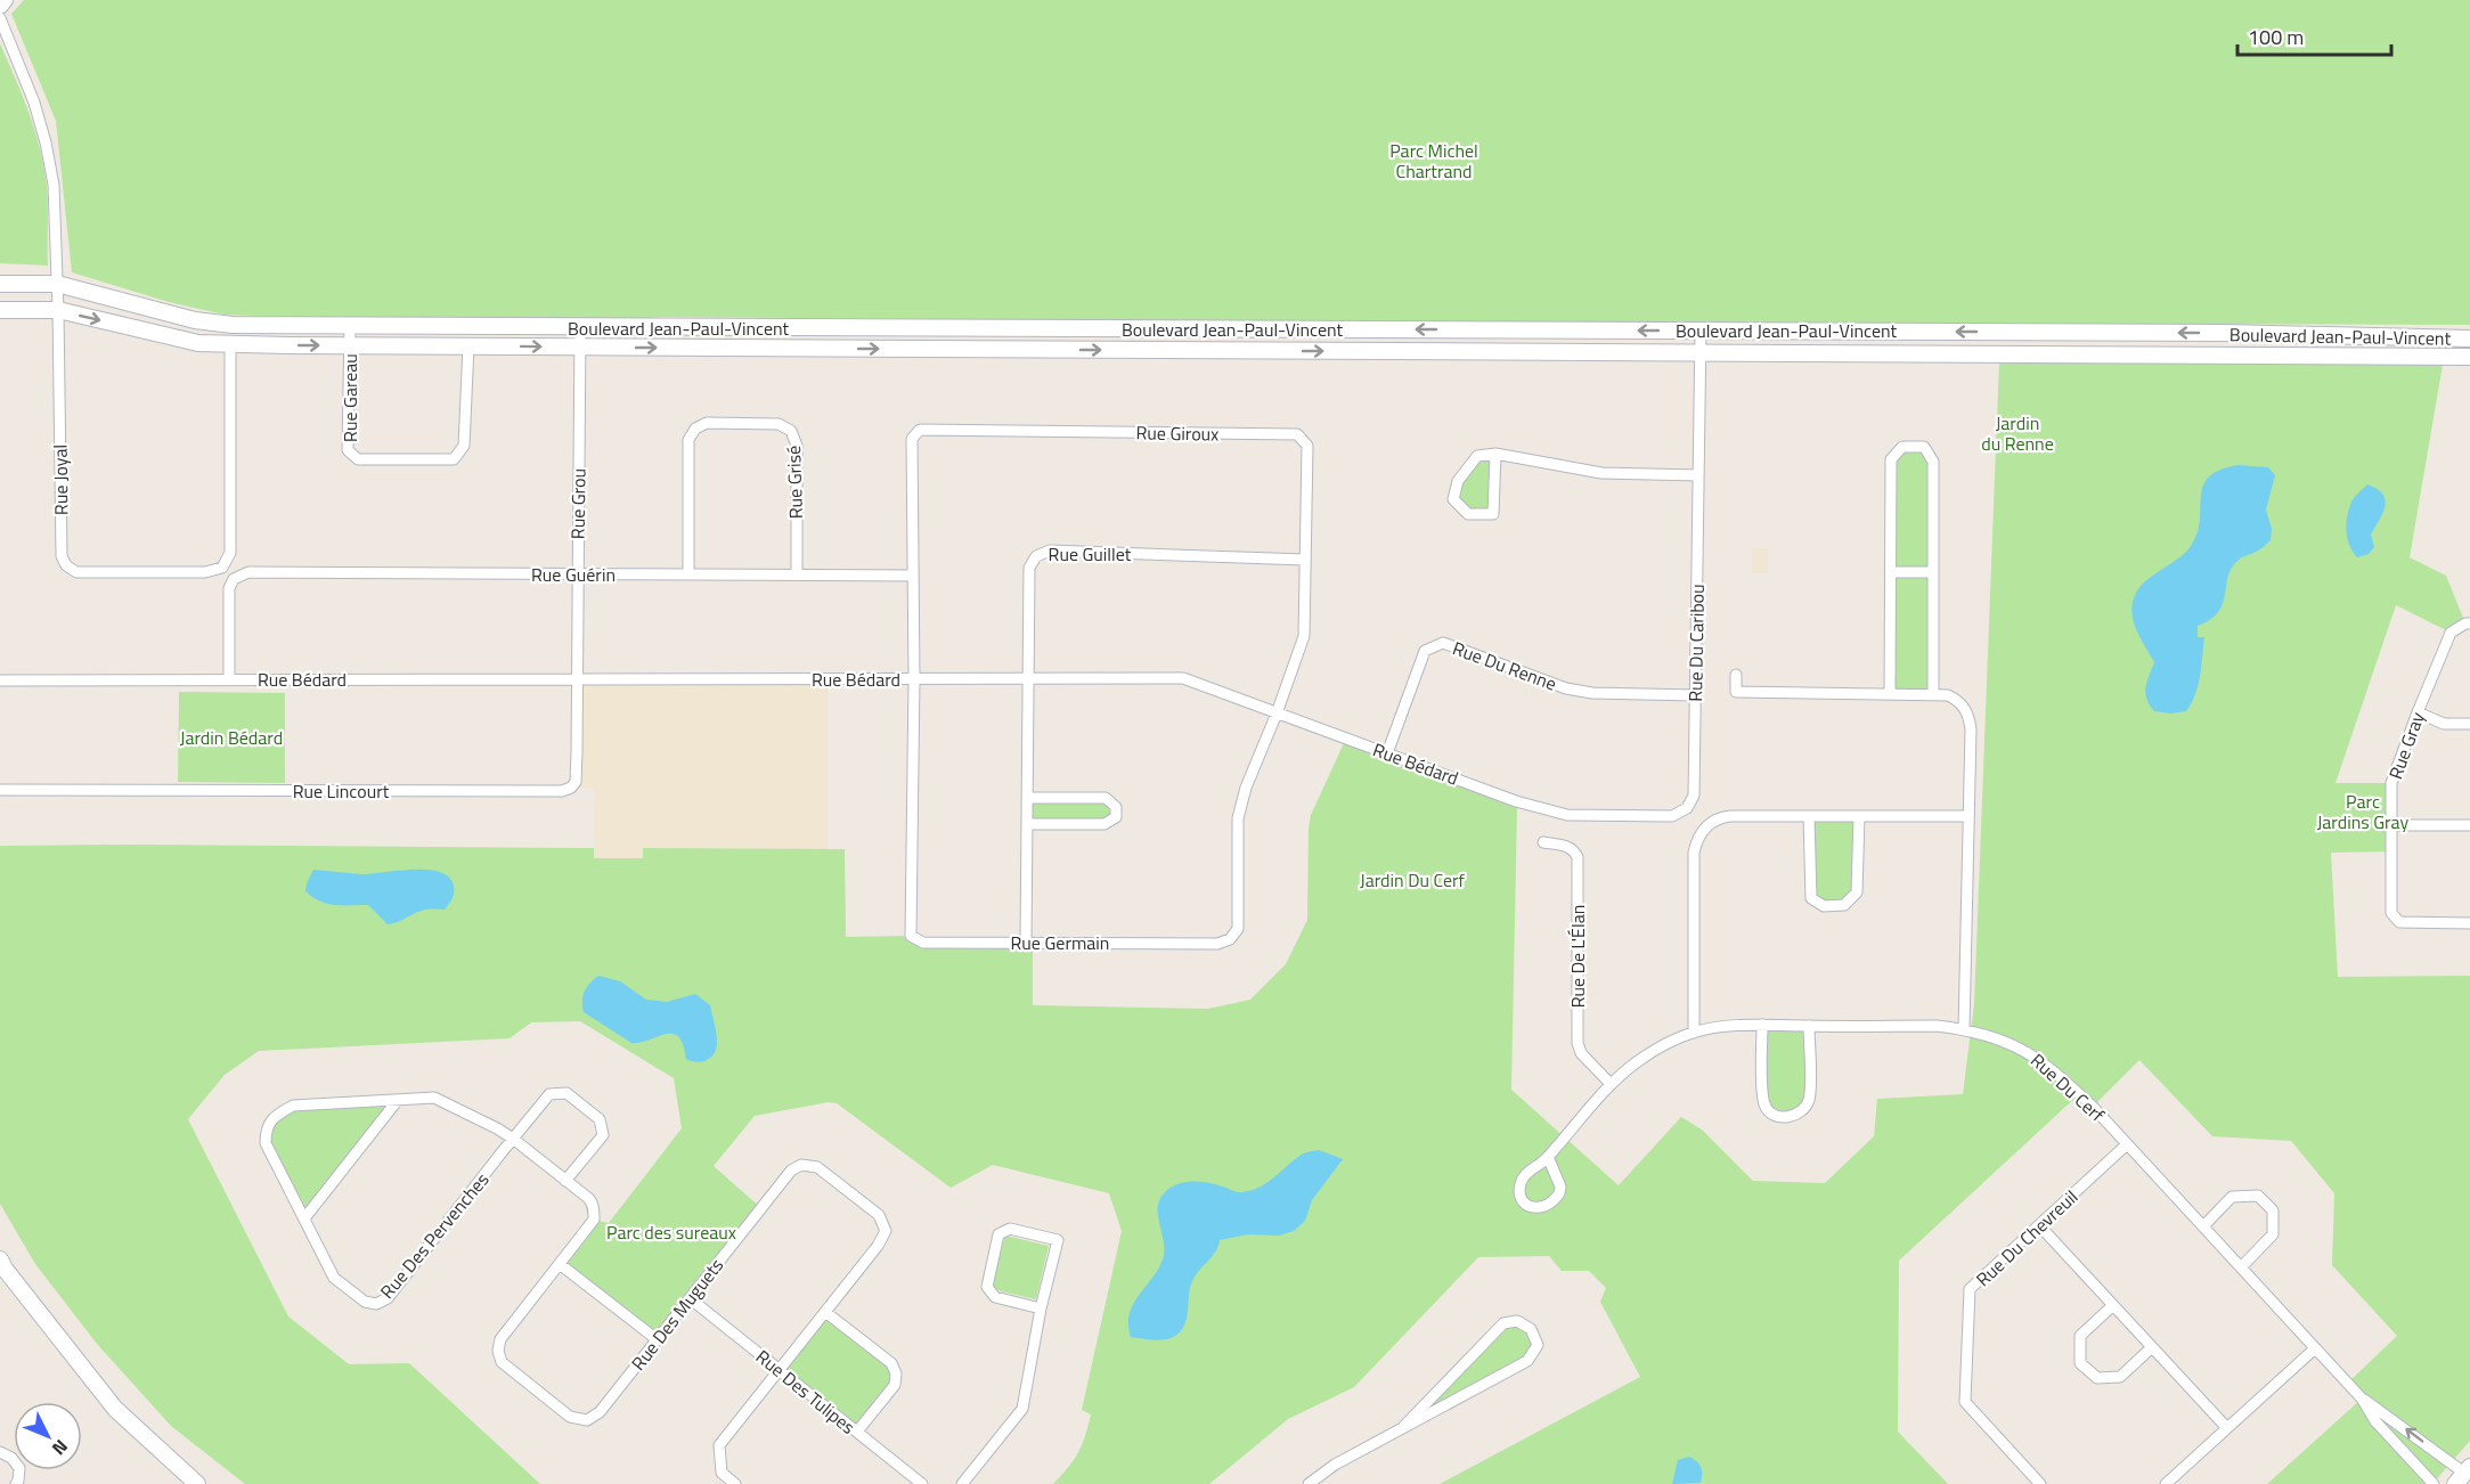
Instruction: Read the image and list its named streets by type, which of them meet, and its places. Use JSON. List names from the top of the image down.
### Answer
{
  "streets": {
    "street": [
      "Boulevard Jean-Paul-Vincent",
      "Rue Gareau",
      "Rue Giroux",
      "Rue Joyal",
      "Rue Grisé",
      "Rue Grou",
      "Rue Guillet",
      "Rue Guérin",
      "Rue Du Caribou",
      "Rue Du Renne",
      "Rue Bédard",
      "Rue Gray",
      "Rue Lincourt",
      "Rue Germain",
      "Rue De L'Élan",
      "Rue Du Cerf",
      "Rue Des Pervenches",
      "Rue Du Chevreuil",
      "Rue Des Muguets",
      "Rue Des Tulipes"
    ]
  },
  "crossings": [
    ["Boulevard Jean-Paul-Vincent", "Rue Gareau"],
    ["Boulevard Jean-Paul-Vincent", "Rue Joyal"],
    ["Boulevard Jean-Paul-Vincent", "Rue Grou"],
    ["Boulevard Jean-Paul-Vincent", "Rue Du Caribou"],
    ["Rue Giroux", "Rue Guillet"],
    ["Rue Giroux", "Rue Guérin"],
    ["Rue Giroux", "Rue Bédard"],
    ["Rue Giroux", "Rue Germain"],
    ["Rue Grisé", "Rue Guérin"],
    ["Rue Grou", "Rue Guérin"],
    ["Rue Grou", "Rue Bédard"],
    ["Rue Grou", "Rue Lincourt"],
    ["Rue Guillet", "Rue Bédard"],
    ["Rue Guillet", "Rue Germain"],
    ["Rue Guérin", "Rue Bédard"],
    ["Rue Du Caribou", "Rue Du Renne"],
    ["Rue Du Caribou", "Rue Bédard"],
    ["Rue Du Renne", "Rue Bédard"],
    ["Rue Bédard", "Rue Lincourt"],
    ["Rue Bédard", "Rue Germain"],
    ["Rue De L'Élan", "Rue Du Cerf"],
    ["Rue Du Cerf", "Rue Du Chevreuil"],
    ["Rue Des Pervenches", "Rue Des Muguets"],
    ["Rue Des Muguets", "Rue Des Tulipes"]
  ],
  "parks": [
    "Parc Michel Chartrand",
    "Jardin du Renne",
    "Jardin Bédard",
    "Parc Jardins Gray",
    "Jardin Du Cerf",
    "Parc des sureaux"
  ],
  "scale_bar": "100 m",
  "north": "bottom right"
}
